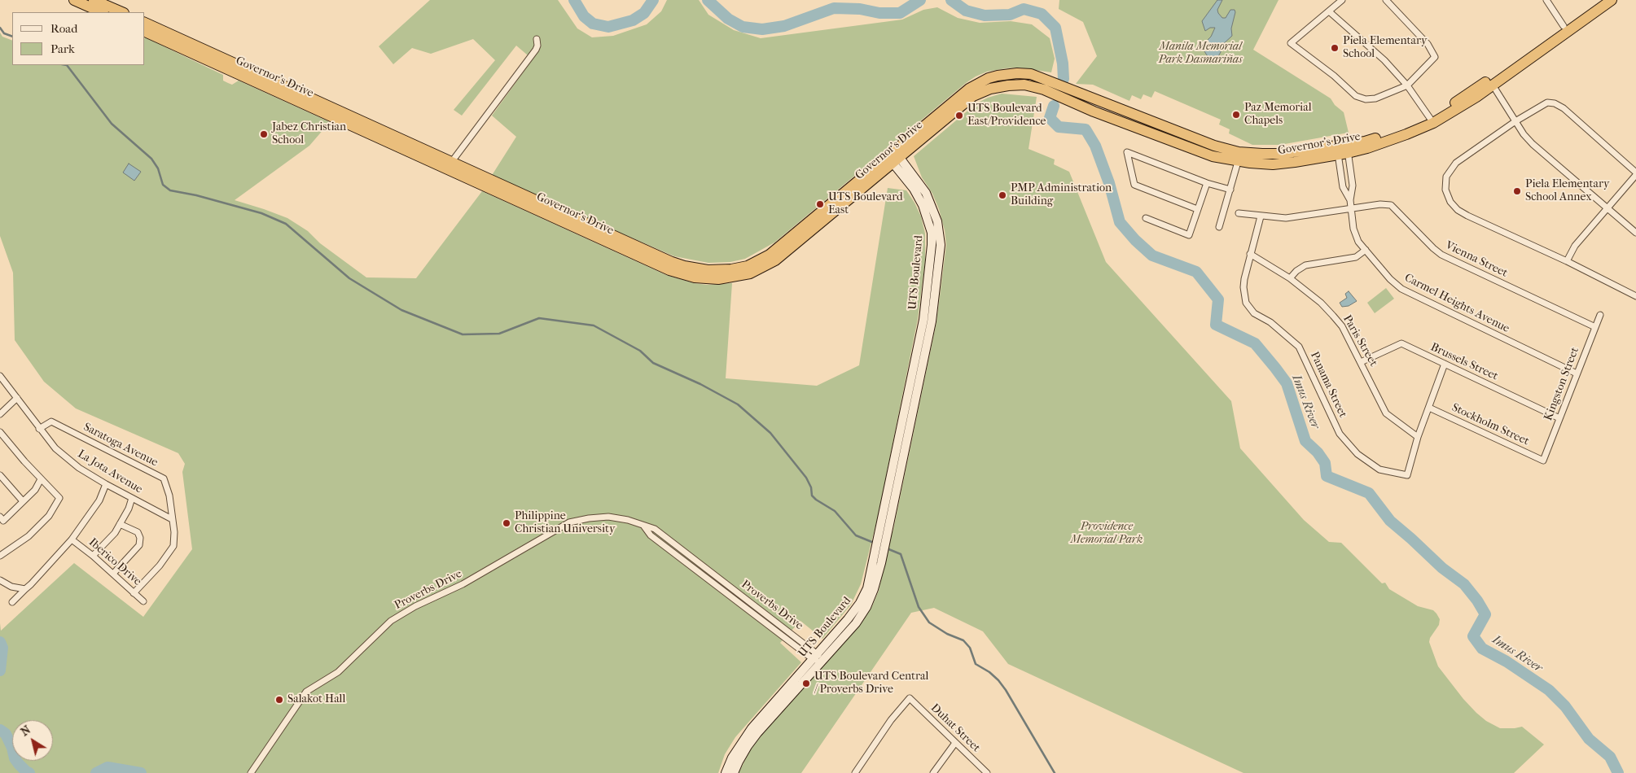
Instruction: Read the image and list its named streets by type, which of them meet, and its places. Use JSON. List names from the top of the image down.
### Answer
{
  "streets": {
    "highway": ["Governor's Drive"],
    "main road": ["UTS Boulevard"],
    "street": [
      "Vienna Street",
      "Carmel Heights Avenue",
      "Paris Street",
      "Brussels Street",
      "Kingston Street",
      "Panama Street",
      "Stockholm Street",
      "Saratoga Avenue",
      "La Jota Avenue",
      "Iberico Drive",
      "Proverbs Drive",
      "Duhat Street"
    ]
  },
  "crossings": [
    ["Governor's Drive", "UTS Boulevard"],
    ["Governor's Drive", "Carmel Heights Avenue"],
    ["Vienna Street", "Carmel Heights Avenue"],
    ["Vienna Street", "Kingston Street"],
    ["Vienna Street", "Panama Street"],
    ["UTS Boulevard", "Proverbs Drive"],
    ["Carmel Heights Avenue", "Kingston Street"],
    ["Paris Street", "Brussels Street"],
    ["Paris Street", "Panama Street"],
    ["Brussels Street", "Kingston Street"],
    ["Kingston Street", "Stockholm Street"],
    ["Saratoga Avenue", "La Jota Avenue"],
    ["Saratoga Avenue", "Iberico Drive"]
  ],
  "water": ["Imus River"],
  "parks": ["Manila Memorial Park Dasmariñas", "Providence Memorial Park"],
  "places": [
    "Piela Elementary School",
    "Paz Memorial Chapels",
    "UTS Boulevard East/Providence",
    "Jabez Christian School",
    "Piela Elementary School Annex",
    "PMP Administration Building",
    "UTS Boulevard East",
    "Philippine Christian University",
    "UTS Boulevard Central / Proverbs Drive",
    "Salakot Hall"
  ],
  "legend": ["Road", "Park"],
  "north": "top left"
}
